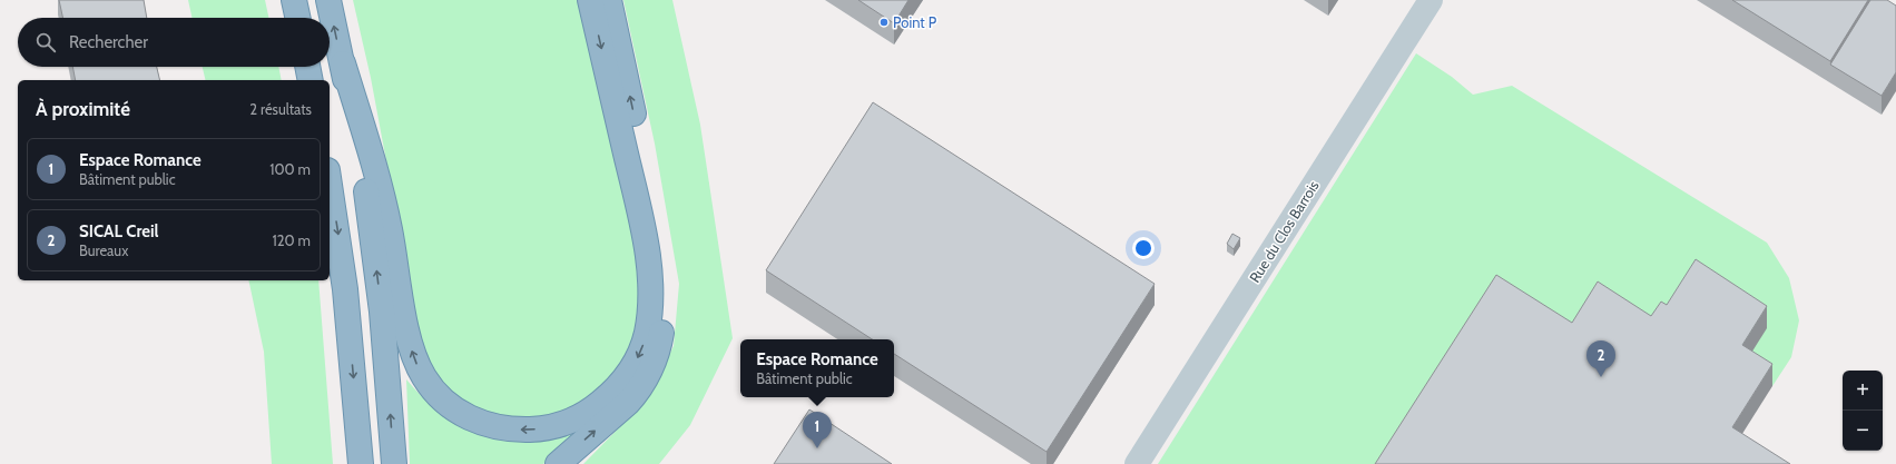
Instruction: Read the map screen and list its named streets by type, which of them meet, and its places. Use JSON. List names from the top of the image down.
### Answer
{
  "streets": {
    "street": ["Rue du Clos Barrois"]
  },
  "places": ["Point P"],
  "page": {
    "search": "Rechercher",
    "heading": ["À proximité", "2 résultats"],
    "list": [
      {
        "mark": "1",
        "name": "Espace Romance",
        "note": "Bâtiment public",
        "value": "100 m"
      },
      {
        "mark": "2",
        "name": "SICAL Creil",
        "note": "Bureaux",
        "value": "120 m"
      }
    ],
    "popup": ["Espace Romance", "Bâtiment public"],
    "pins": ["2", "1"],
    "map_buttons": ["+", "−"]
  }
}
